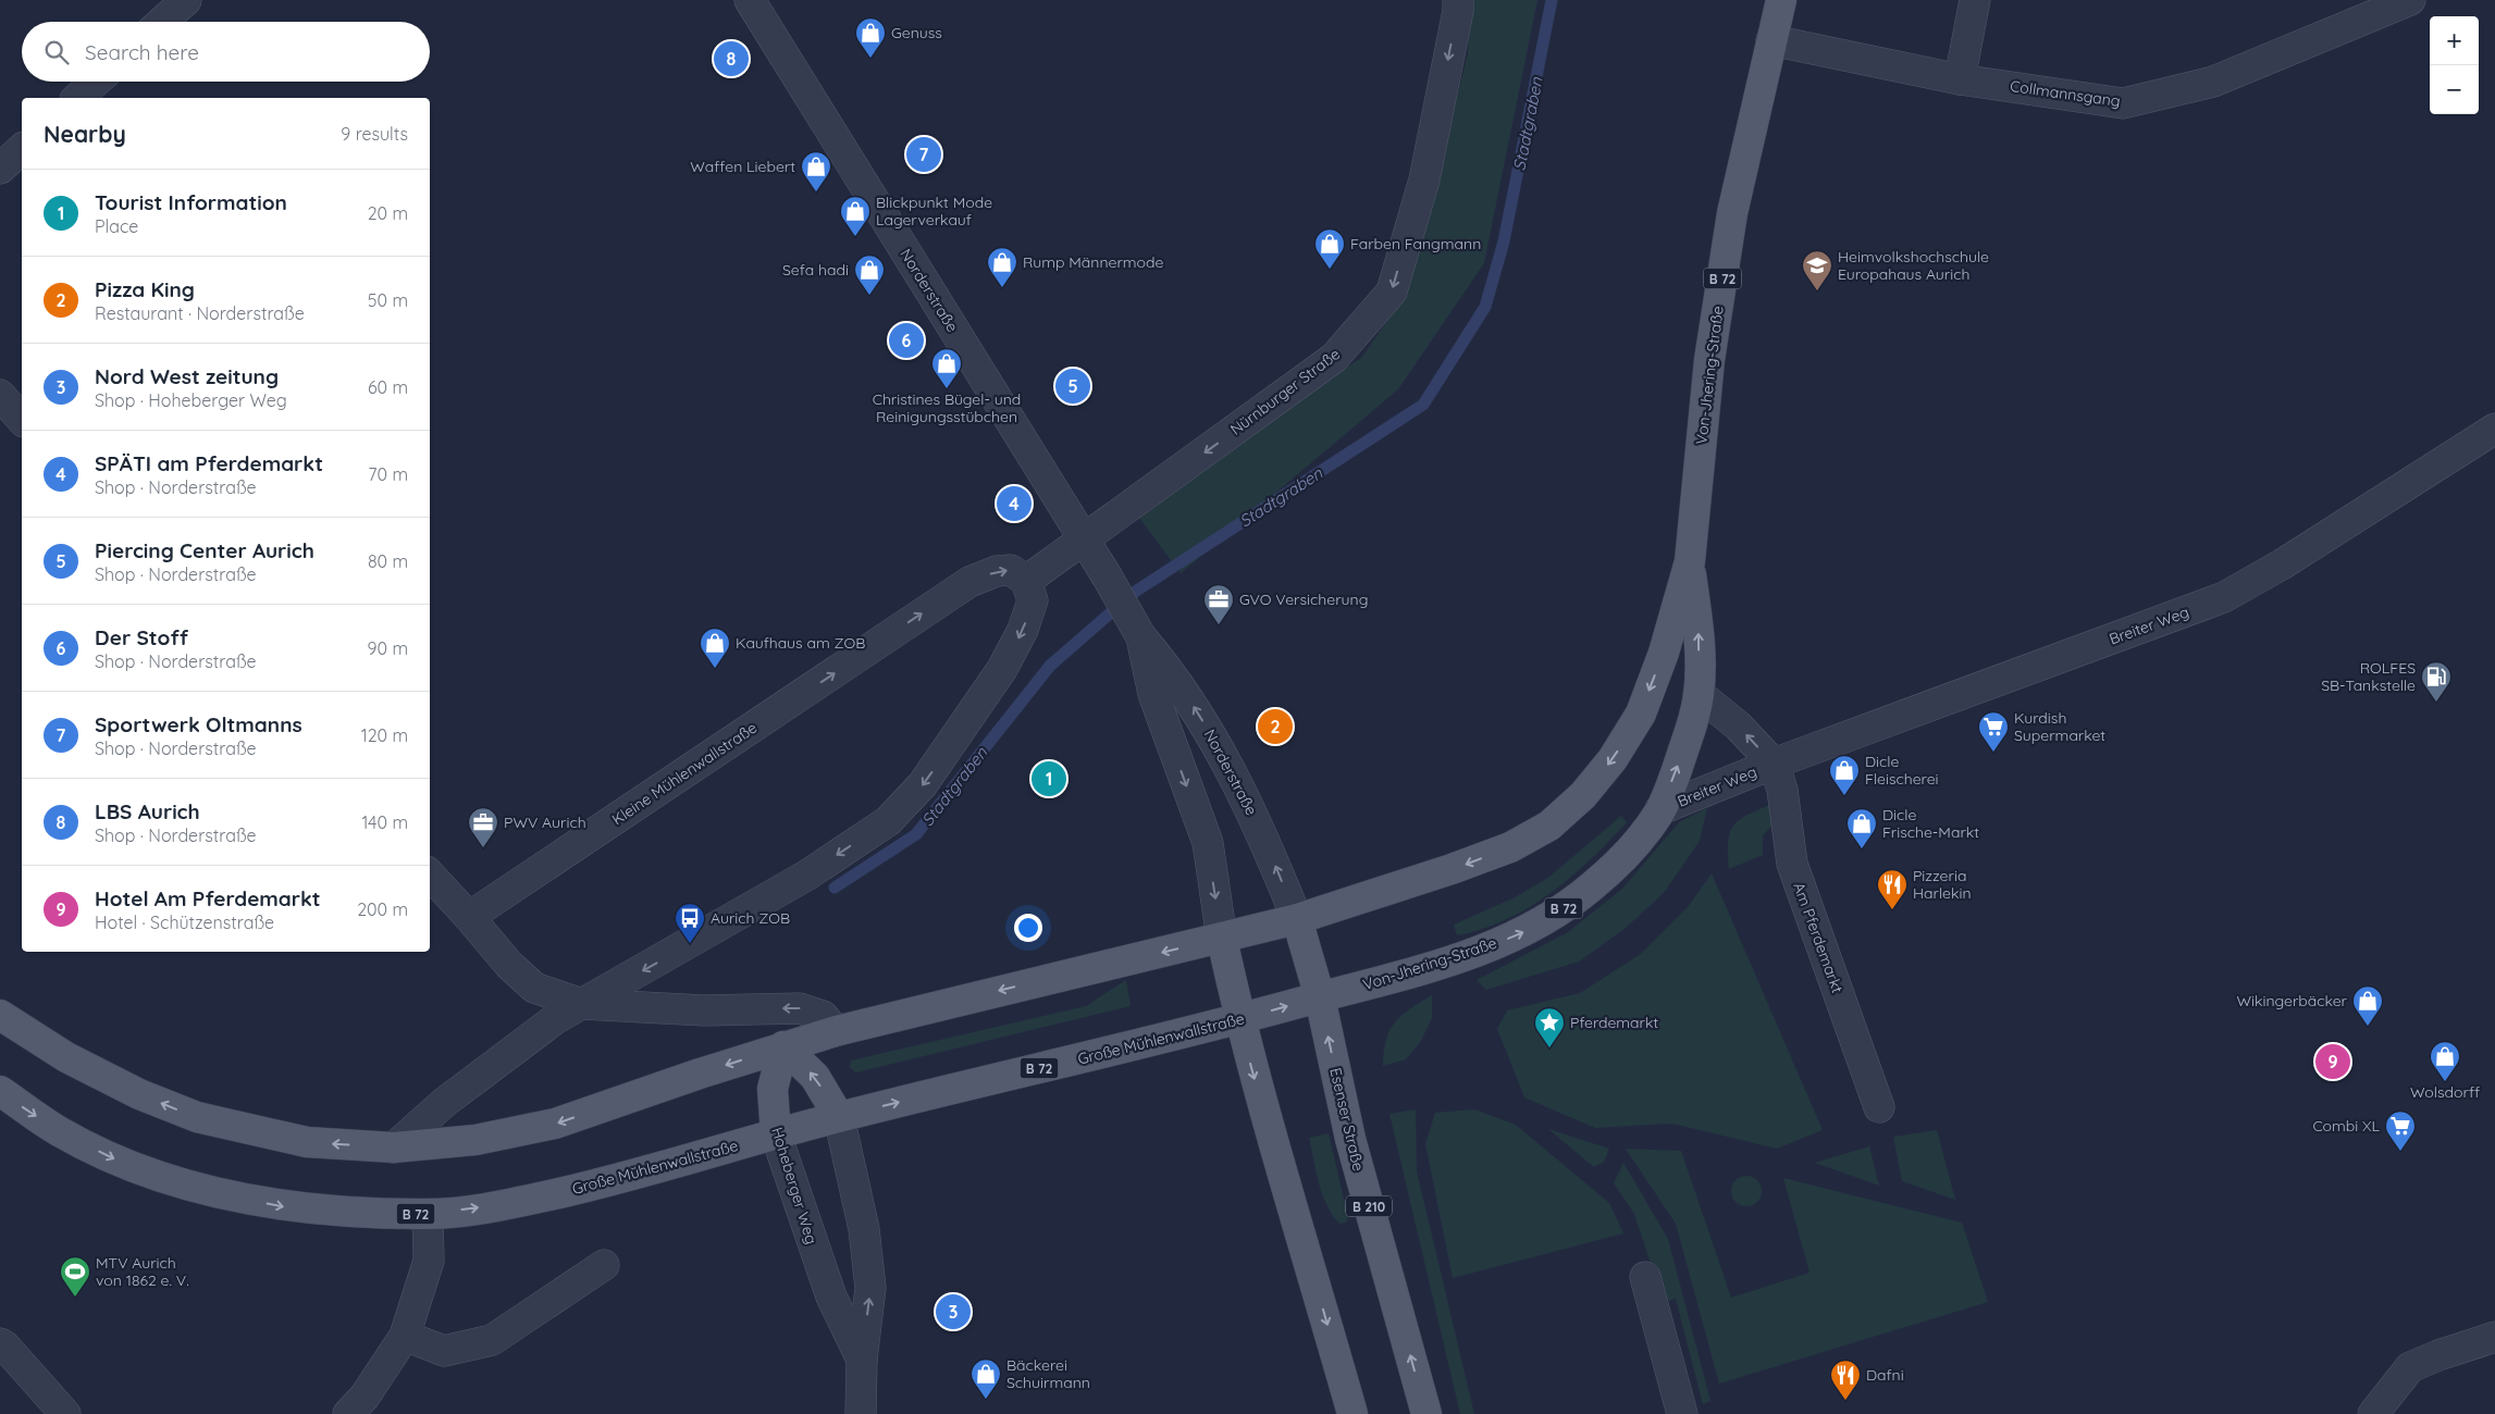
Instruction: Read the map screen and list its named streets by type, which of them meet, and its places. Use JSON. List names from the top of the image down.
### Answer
{
  "streets": {
    "main road": [
      "B 72",
      "Von-Jhering-Straße",
      "Große Mühlenwallstraße",
      "Esenser Straße",
      "Hoheberger Weg",
      "B 210"
    ],
    "street": [
      "Collmannsgang",
      "Norderstraße",
      "Nürnburger Straße",
      "Breiter Weg",
      "Kleine Mühlenwallstraße",
      "Am Pferdemarkt"
    ]
  },
  "crossings": [
    ["Collmannsgang", "Von-Jhering-Straße"],
    ["B 72", "Norderstraße"],
    ["B 72", "Von-Jhering-Straße"],
    ["B 72", "Esenser Straße"],
    ["B 72", "Hoheberger Weg"],
    ["Norderstraße", "Von-Jhering-Straße"],
    ["Norderstraße", "Nürnburger Straße"],
    ["Norderstraße", "Esenser Straße"],
    ["Von-Jhering-Straße", "Breiter Weg"],
    ["Von-Jhering-Straße", "Große Mühlenwallstraße"],
    ["Von-Jhering-Straße", "Esenser Straße"],
    ["Breiter Weg", "Am Pferdemarkt"],
    ["Große Mühlenwallstraße", "Esenser Straße"],
    ["Große Mühlenwallstraße", "Hoheberger Weg"]
  ],
  "one_way": ["Nürnburger Straße", "Hoheberger Weg"],
  "water": ["Stadtgraben"],
  "places": {
    "shop": [
      "Genuss",
      "Waffen Liebert",
      "Blickpunkt Mode Lagerverkauf",
      "Farben Fangmann",
      "Rump Männermode",
      "Sefa hadi",
      "Christines Bügel- und Reinigungsstübchen",
      "Kaufhaus am ZOB",
      "Dicle Fleischerei",
      "Dicle Frische-Markt",
      "Wikingerbäcker",
      "Wolsdorff",
      "Bäckerei Schuirmann"
    ],
    "school or university": ["Heimvolkshochschule Europahaus Aurich"],
    "office": ["GVO Versicherung", "PWV Aurich"],
    "fuel station": ["ROLFES SB-Tankstelle"],
    "supermarket": ["Kurdish Supermarket", "Combi XL"],
    "restaurant": ["Pizzeria Harlekin", "Dafni"],
    "bus stop": ["Aurich ZOB"],
    "place": ["Pferdemarkt"],
    "sports": ["MTV Aurich von 1862 e. V."]
  },
  "page": {
    "map_buttons": ["+", "−"],
    "search": "Search here",
    "pins": [
      "8",
      "7",
      "6",
      "5",
      "4",
      "2",
      "1",
      "9",
      "3"
    ],
    "heading": ["Nearby", "9 results"],
    "list": [
      {
        "mark": "1",
        "name": "Tourist Information",
        "note": "Place",
        "value": "20 m"
      },
      {
        "mark": "2",
        "name": "Pizza King",
        "note": "Restaurant · Norderstraße",
        "value": "50 m"
      },
      {
        "mark": "3",
        "name": "Nord West zeitung",
        "note": "Shop · Hoheberger Weg",
        "value": "60 m"
      },
      {
        "mark": "4",
        "name": "SPÄTI am Pferdemarkt",
        "note": "Shop · Norderstraße",
        "value": "70 m"
      },
      {
        "mark": "5",
        "name": "Piercing Center Aurich",
        "note": "Shop · Norderstraße",
        "value": "80 m"
      },
      {
        "mark": "6",
        "name": "Der Stoff",
        "note": "Shop · Norderstraße",
        "value": "90 m"
      },
      {
        "mark": "7",
        "name": "Sportwerk Oltmanns",
        "note": "Shop · Norderstraße",
        "value": "120 m"
      },
      {
        "mark": "8",
        "name": "LBS Aurich",
        "note": "Shop · Norderstraße",
        "value": "140 m"
      },
      {
        "mark": "9",
        "name": "Hotel Am Pferdemarkt",
        "note": "Hotel · Schützenstraße",
        "value": "200 m"
      }
    ]
  }
}
